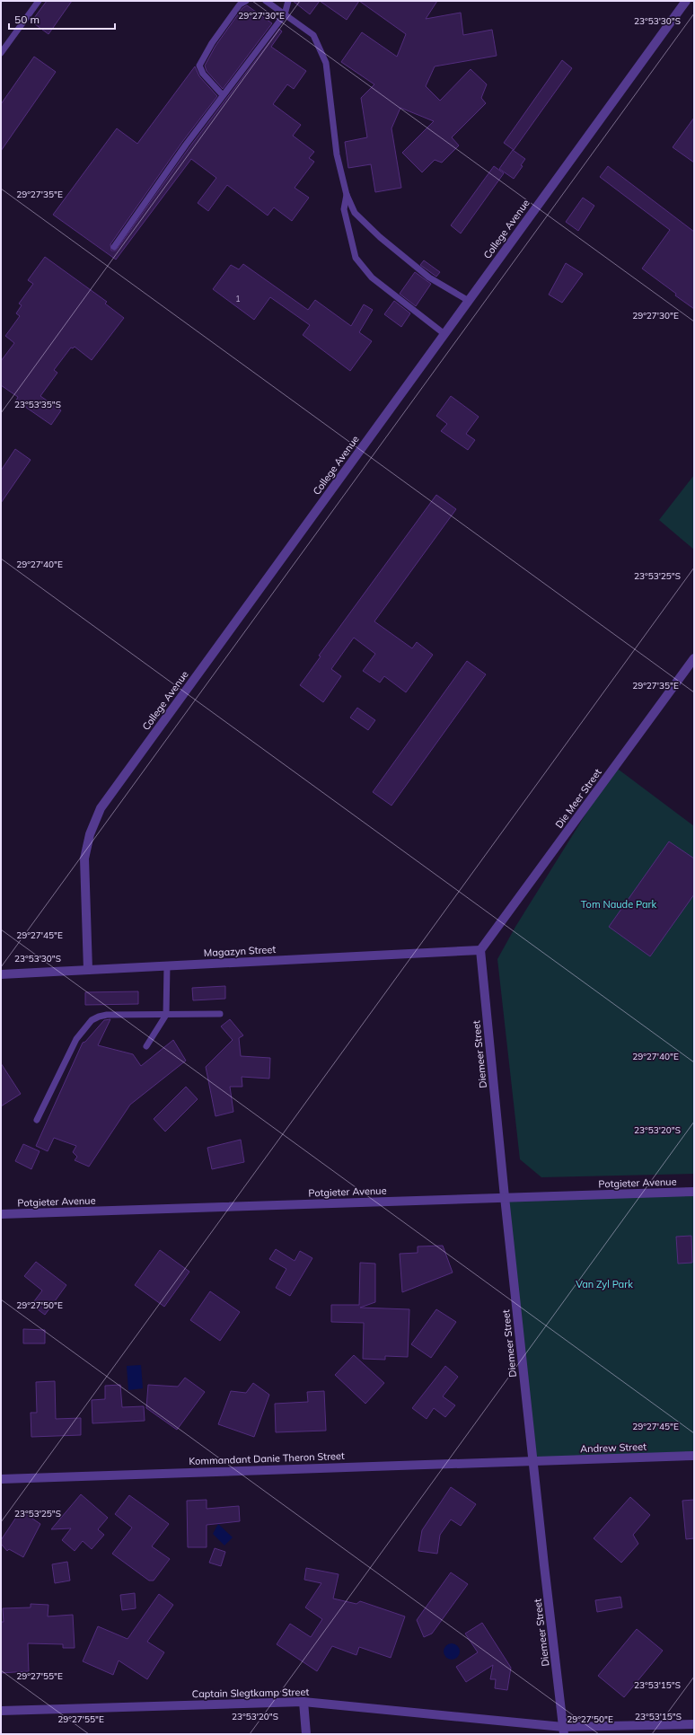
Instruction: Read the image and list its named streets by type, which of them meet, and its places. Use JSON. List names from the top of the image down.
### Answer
{
  "streets": {
    "street": [
      "College Avenue",
      "Die Meer Street",
      "Magazyn Street",
      "Diemeer Street",
      "Potgieter Avenue",
      "Andrew Street",
      "Kommandant Danie Theron Street",
      "Captain Slegtkamp Street"
    ]
  },
  "crossings": [
    ["College Avenue", "Magazyn Street"],
    ["Die Meer Street", "Magazyn Street"],
    ["Die Meer Street", "Diemeer Street"],
    ["Magazyn Street", "Diemeer Street"],
    ["Diemeer Street", "Potgieter Avenue"],
    ["Diemeer Street", "Andrew Street"],
    ["Diemeer Street", "Kommandant Danie Theron Street"],
    ["Diemeer Street", "Captain Slegtkamp Street"],
    ["Andrew Street", "Kommandant Danie Theron Street"]
  ],
  "parks": ["Tom Naude Park", "Van Zyl Park"],
  "house_numbers": ["1"],
  "scale_bar": "50 m",
  "coordinates": [
    "29°27'30\"E",
    "23°53'30\"S",
    "29°27'35\"E",
    "23°53'35\"S",
    "29°27'40\"E",
    "23°53'25\"S",
    "29°27'45\"E",
    "23°53'20\"S",
    "29°27'50\"E",
    "29°27'55\"E",
    "23°53'15\"S"
  ]
}
